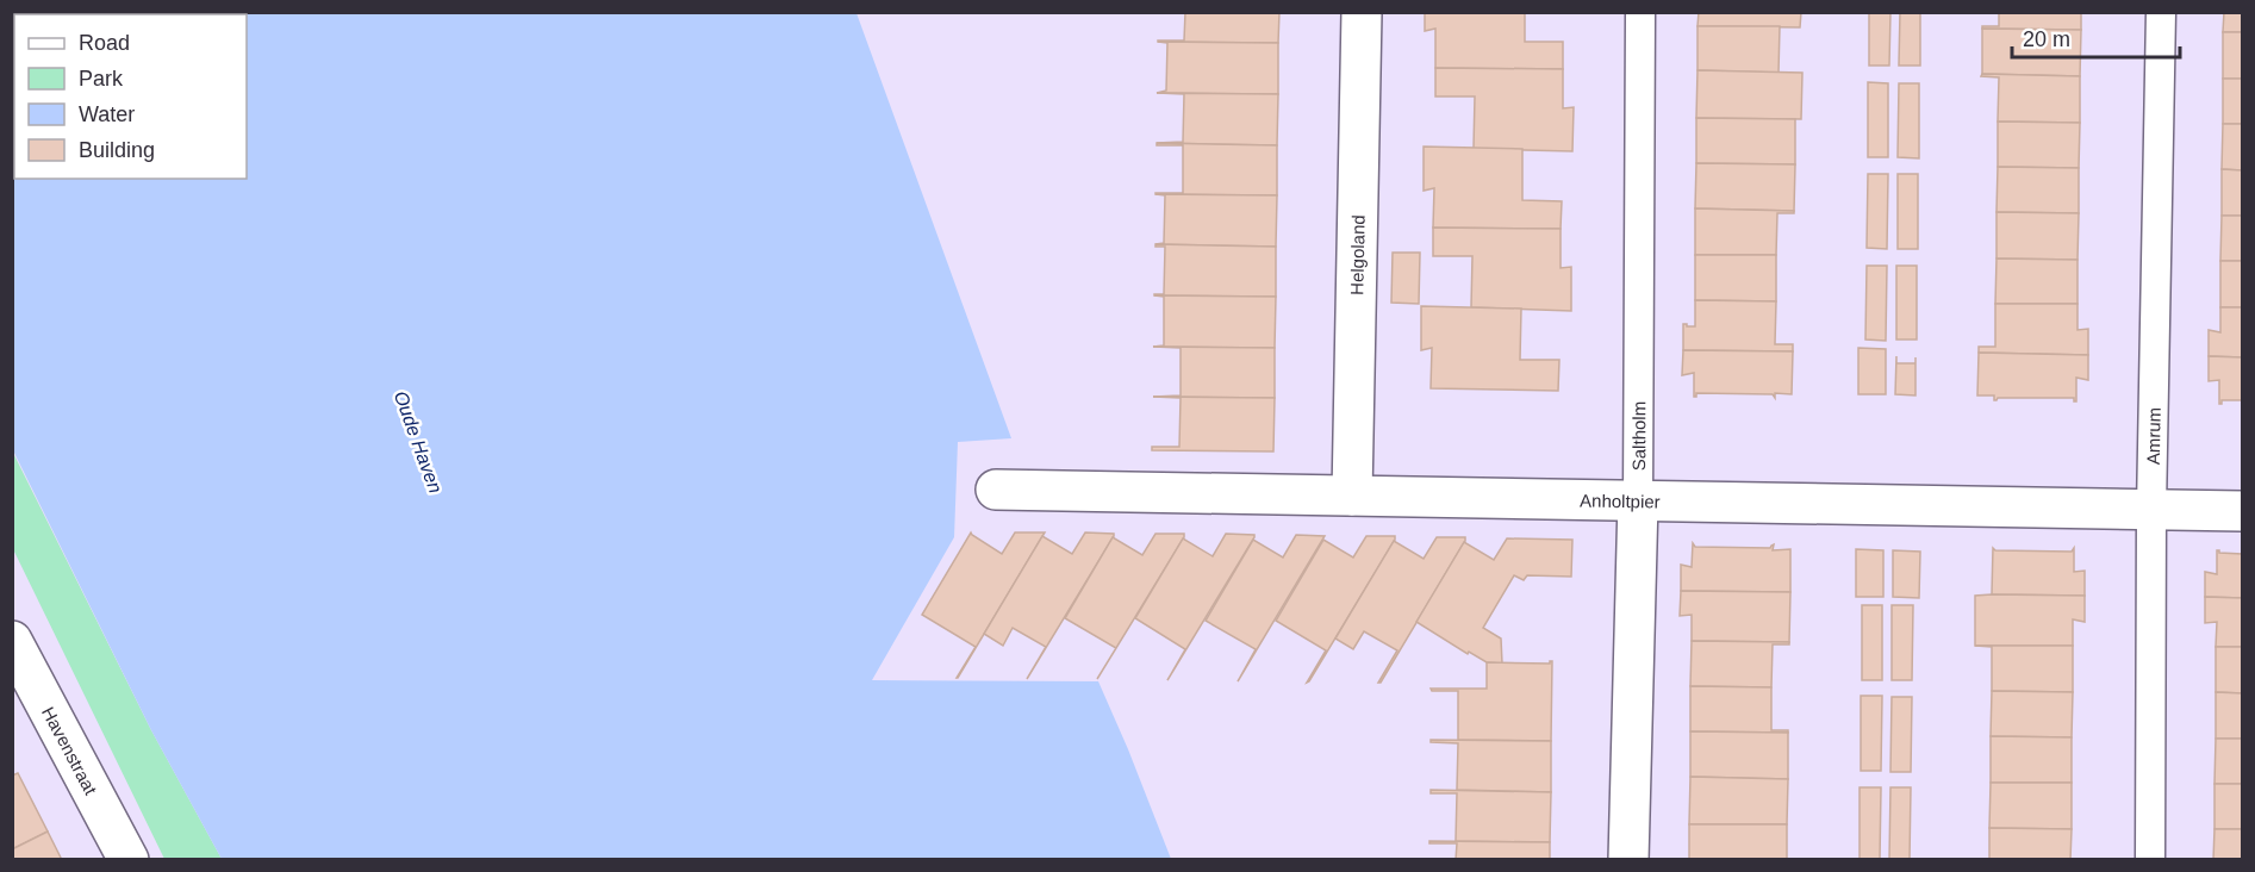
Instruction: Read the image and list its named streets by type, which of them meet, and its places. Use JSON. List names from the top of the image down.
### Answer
{
  "streets": {
    "street": [
      "Helgoland",
      "Saltholm",
      "Anholtpier",
      "Havenstraat"
    ],
    "lane": ["Amrum"]
  },
  "crossings": [
    ["Helgoland", "Anholtpier"],
    ["Saltholm", "Anholtpier"],
    ["Amrum", "Anholtpier"]
  ],
  "water": ["Oude Haven"],
  "legend": [
    "Road",
    "Park",
    "Water",
    "Building"
  ],
  "scale_bar": "20 m"
}
